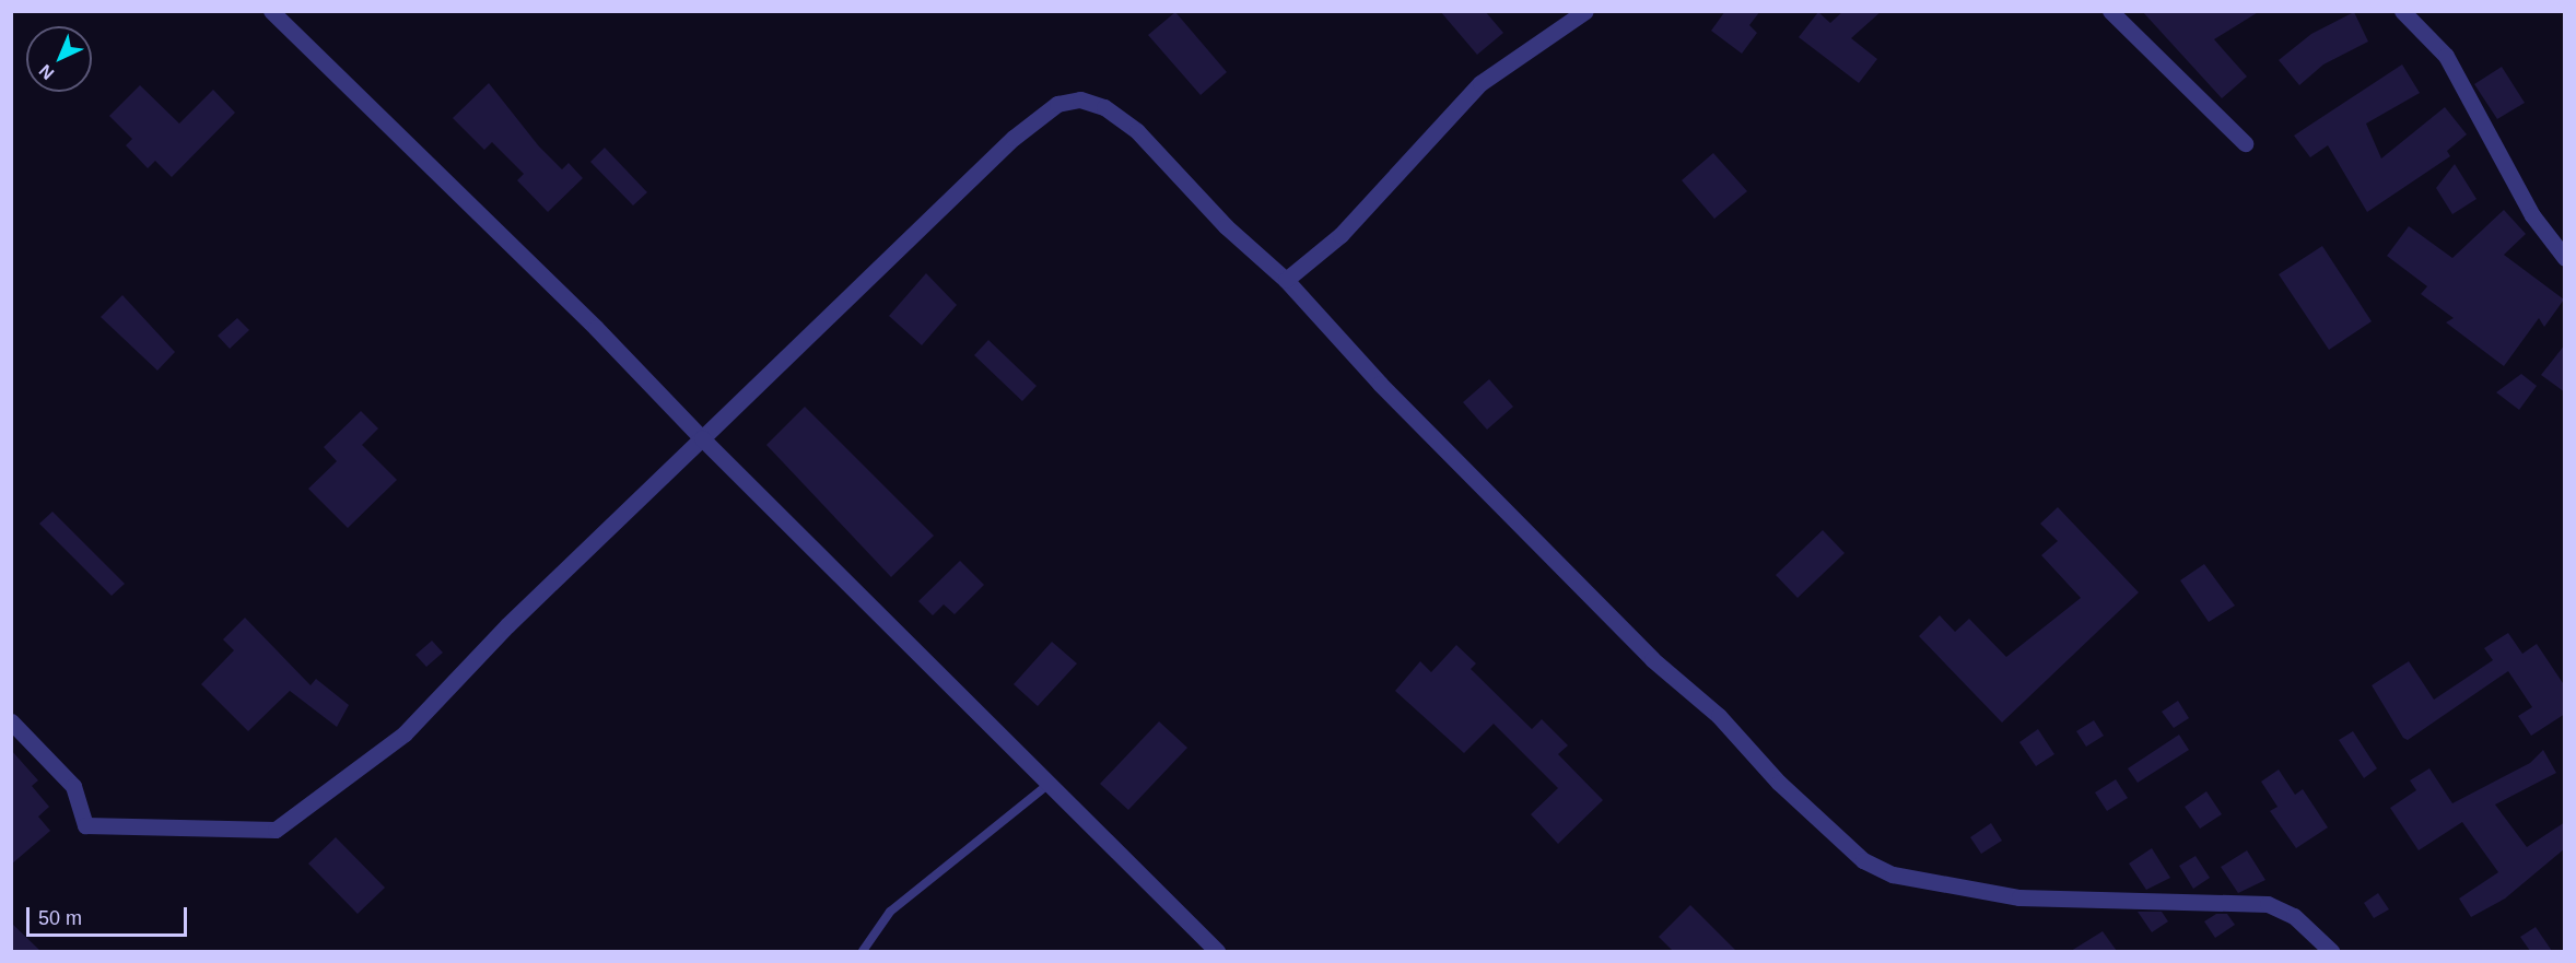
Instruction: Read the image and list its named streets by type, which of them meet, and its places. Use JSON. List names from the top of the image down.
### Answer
{
  "scale_bar": "50 m",
  "north": "bottom left"
}
